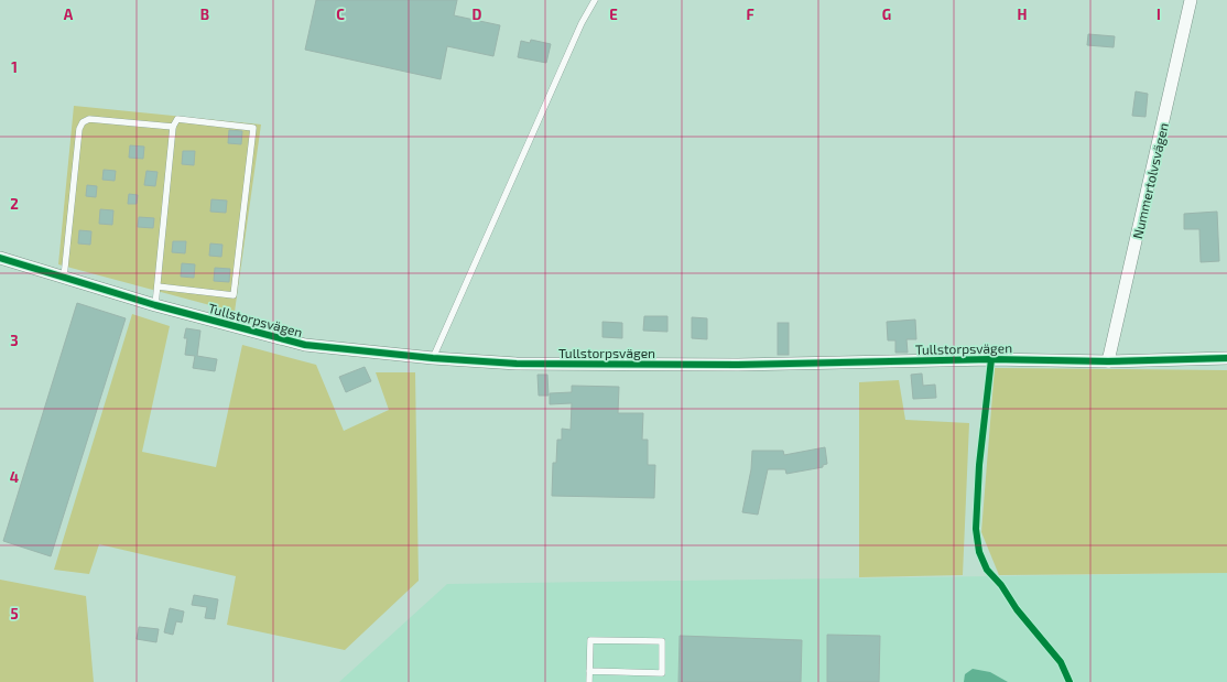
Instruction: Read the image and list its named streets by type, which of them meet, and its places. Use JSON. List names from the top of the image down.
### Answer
{
  "streets": {
    "street": ["Nummertolvsvägen", "Tullstorpsvägen"]
  },
  "crossings": [
    ["Nummertolvsvägen", "Tullstorpsvägen"]
  ],
  "grid": {
    "columns": [
      "A",
      "B",
      "C",
      "D",
      "E",
      "F",
      "G",
      "H",
      "I"
    ],
    "rows": [
      "1",
      "2",
      "3",
      "4",
      "5"
    ]
  }
}
